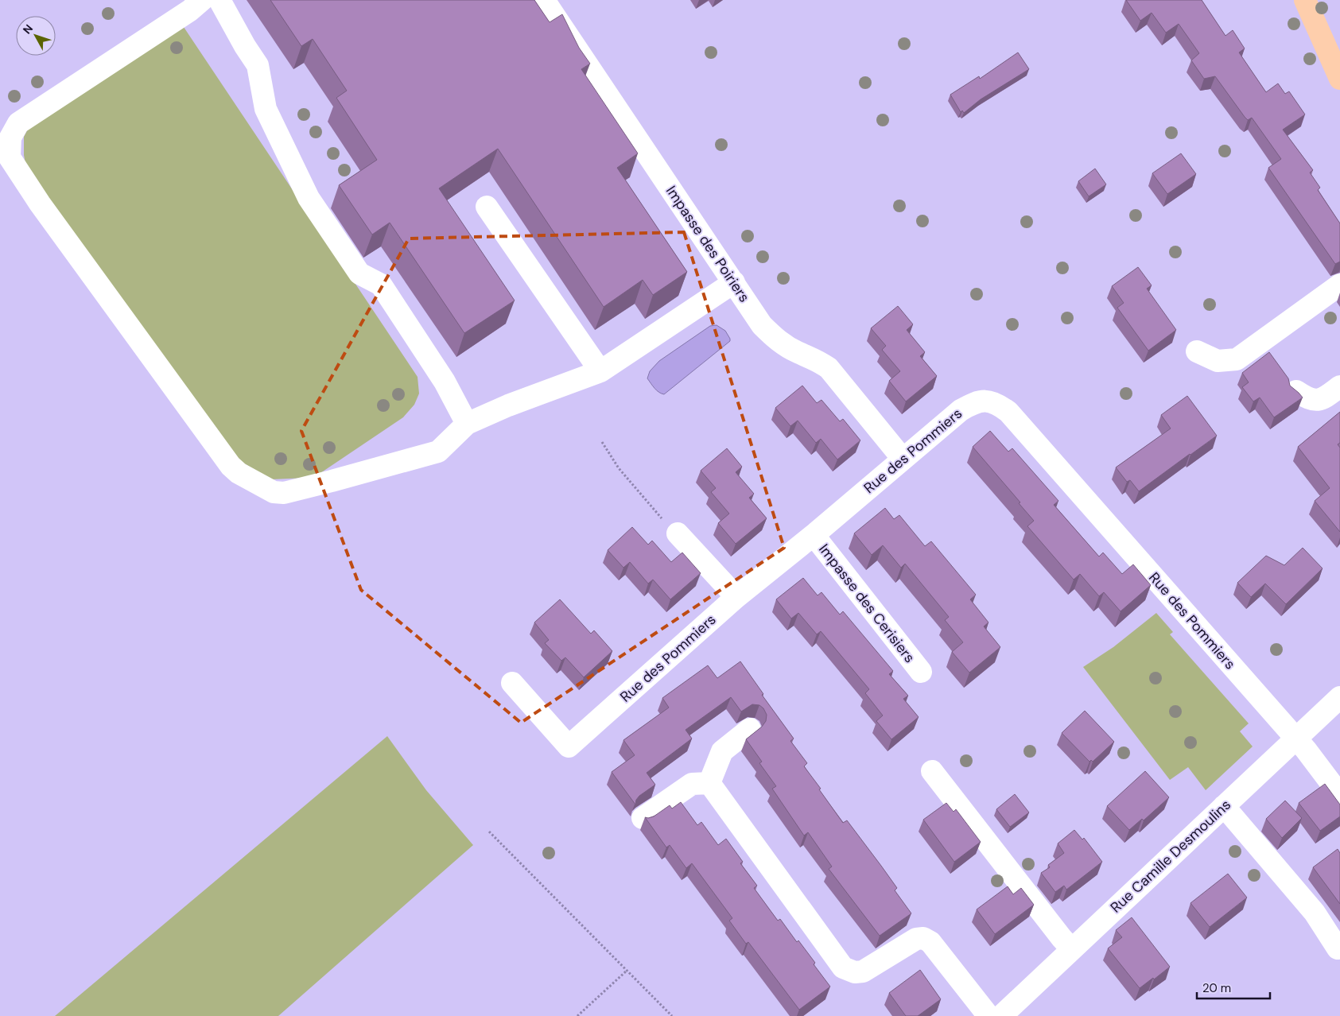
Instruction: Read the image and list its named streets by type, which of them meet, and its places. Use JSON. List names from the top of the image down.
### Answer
{
  "streets": {
    "street": [
      "Impasse des Poiriers",
      "Rue des Pommiers",
      "Impasse des Cerisiers",
      "Rue Camille Desmoulins"
    ]
  },
  "crossings": [
    ["Impasse des Poiriers", "Rue des Pommiers"],
    ["Rue des Pommiers", "Impasse des Cerisiers"],
    ["Rue des Pommiers", "Rue Camille Desmoulins"]
  ],
  "scale_bar": "20 m",
  "north": "top left"
}
